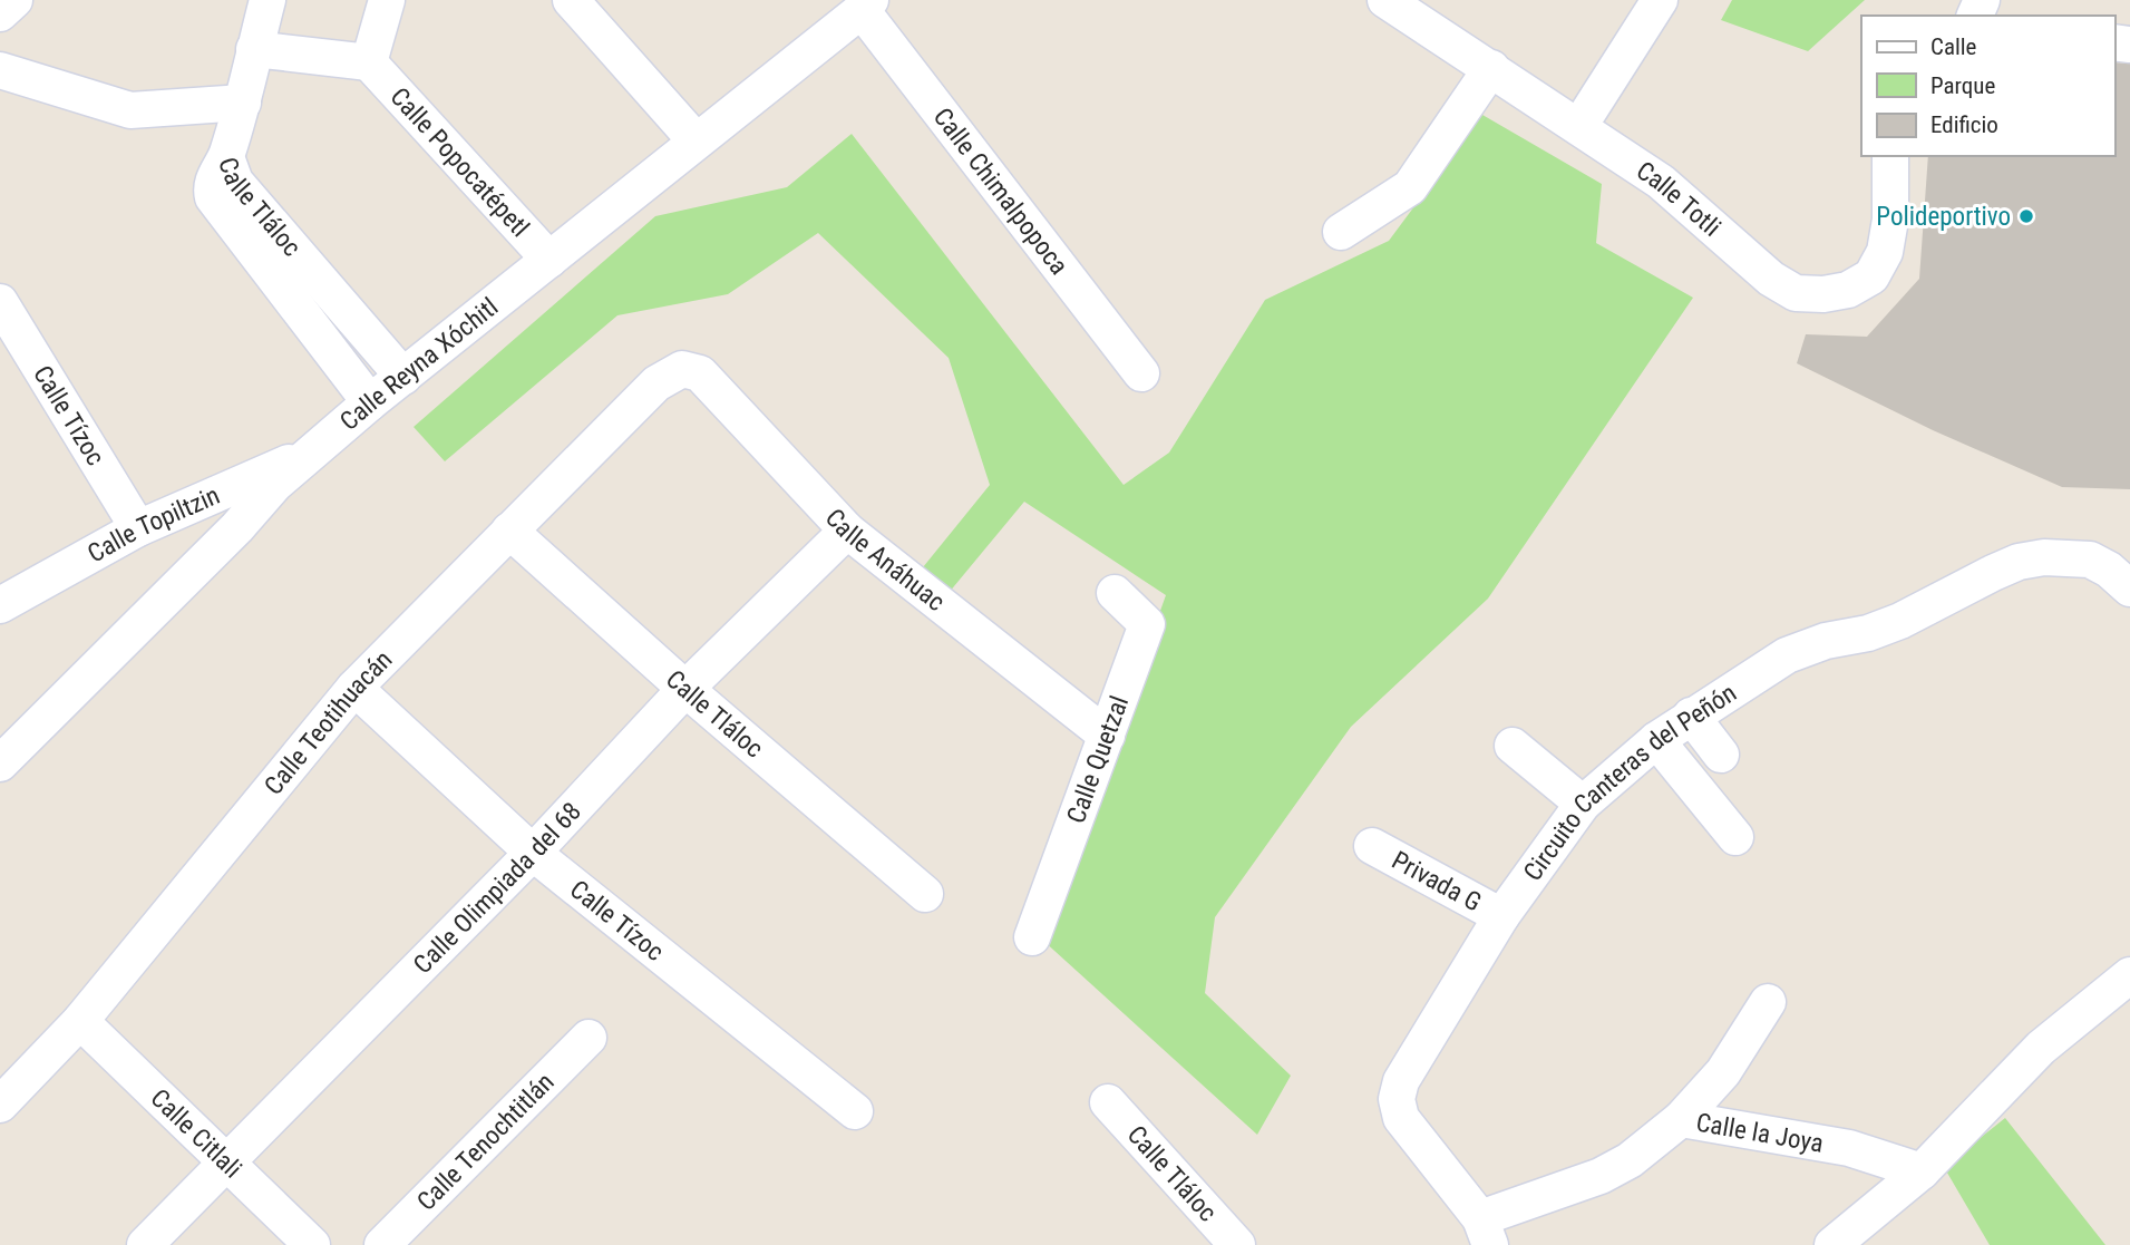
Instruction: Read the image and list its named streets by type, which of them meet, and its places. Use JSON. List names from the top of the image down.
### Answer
{
  "streets": {
    "street": [
      "Calle Popocatépetl",
      "Calle Chimalpopoca",
      "Calle Totli",
      "Calle Tláloc",
      "Calle Reyna Xóchitl",
      "Calle Tízoc",
      "Calle Topiltzin",
      "Calle Anáhuac",
      "Calle Teotihuacán",
      "Calle Quetzal",
      "Circuito Canteras del Peñón",
      "Privada G",
      "Calle Olimpiada del 68",
      "Calle la Joya",
      "Calle Citlali",
      "Calle Tenochtitlán"
    ]
  },
  "crossings": [
    ["Calle Popocatépetl", "Calle Reyna Xóchitl"],
    ["Calle Chimalpopoca", "Calle Reyna Xóchitl"],
    ["Calle Tláloc", "Calle Reyna Xóchitl"],
    ["Calle Tláloc", "Calle Teotihuacán"],
    ["Calle Tláloc", "Calle Olimpiada del 68"],
    ["Calle Reyna Xóchitl", "Calle Topiltzin"],
    ["Calle Tízoc", "Calle Topiltzin"],
    ["Calle Tízoc", "Calle Teotihuacán"],
    ["Calle Tízoc", "Calle Olimpiada del 68"],
    ["Calle Anáhuac", "Calle Teotihuacán"],
    ["Calle Anáhuac", "Calle Quetzal"],
    ["Calle Anáhuac", "Calle Olimpiada del 68"],
    ["Calle Teotihuacán", "Calle Citlali"],
    ["Circuito Canteras del Peñón", "Privada G"],
    ["Circuito Canteras del Peñón", "Calle la Joya"],
    ["Calle Olimpiada del 68", "Calle Citlali"]
  ],
  "places": ["Polideportivo"],
  "legend": ["Calle", "Parque", "Edificio"]
}
